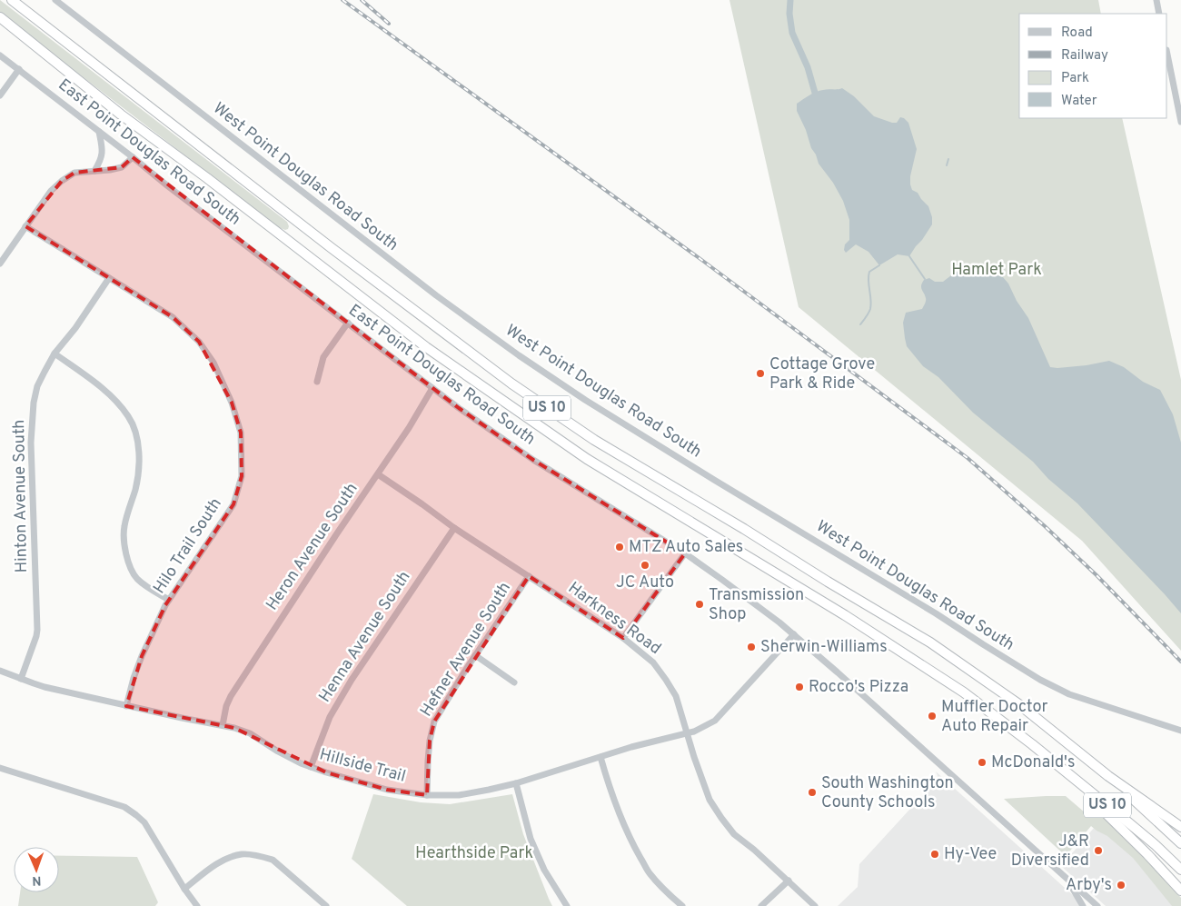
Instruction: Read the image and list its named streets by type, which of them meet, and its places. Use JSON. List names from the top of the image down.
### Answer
{
  "streets": {
    "highway": ["US 10"],
    "street": [
      "East Point Douglas Road South",
      "West Point Douglas Road South",
      "Hinton Avenue South",
      "Hilo Trail South",
      "Heron Avenue South",
      "Harkness Road",
      "Henna Avenue South",
      "Hefner Avenue South",
      "Hillside Trail"
    ]
  },
  "crossings": [
    ["East Point Douglas Road South", "Heron Avenue South"],
    ["East Point Douglas Road South", "Hillside Trail"],
    ["Hinton Avenue South", "Hilo Trail South"],
    ["Hinton Avenue South", "Hillside Trail"],
    ["Hilo Trail South", "Hillside Trail"],
    ["Heron Avenue South", "Harkness Road"],
    ["Heron Avenue South", "Hillside Trail"],
    ["Harkness Road", "Henna Avenue South"],
    ["Harkness Road", "Hefner Avenue South"],
    ["Harkness Road", "Hillside Trail"],
    ["Henna Avenue South", "Hillside Trail"],
    ["Hefner Avenue South", "Hillside Trail"]
  ],
  "parks": ["Hamlet Park", "Hearthside Park"],
  "places": [
    "Cottage Grove Park & Ride",
    "MTZ Auto Sales",
    "JC Auto",
    "Transmission Shop",
    "Sherwin-Williams",
    "Rocco's Pizza",
    "Muffler Doctor Auto Repair",
    "McDonald's",
    "South Washington County Schools",
    "J&R Diversified",
    "Hy-Vee",
    "Arby's"
  ],
  "legend": [
    "Road",
    "Railway",
    "Park",
    "Water"
  ],
  "north": "bottom"
}
